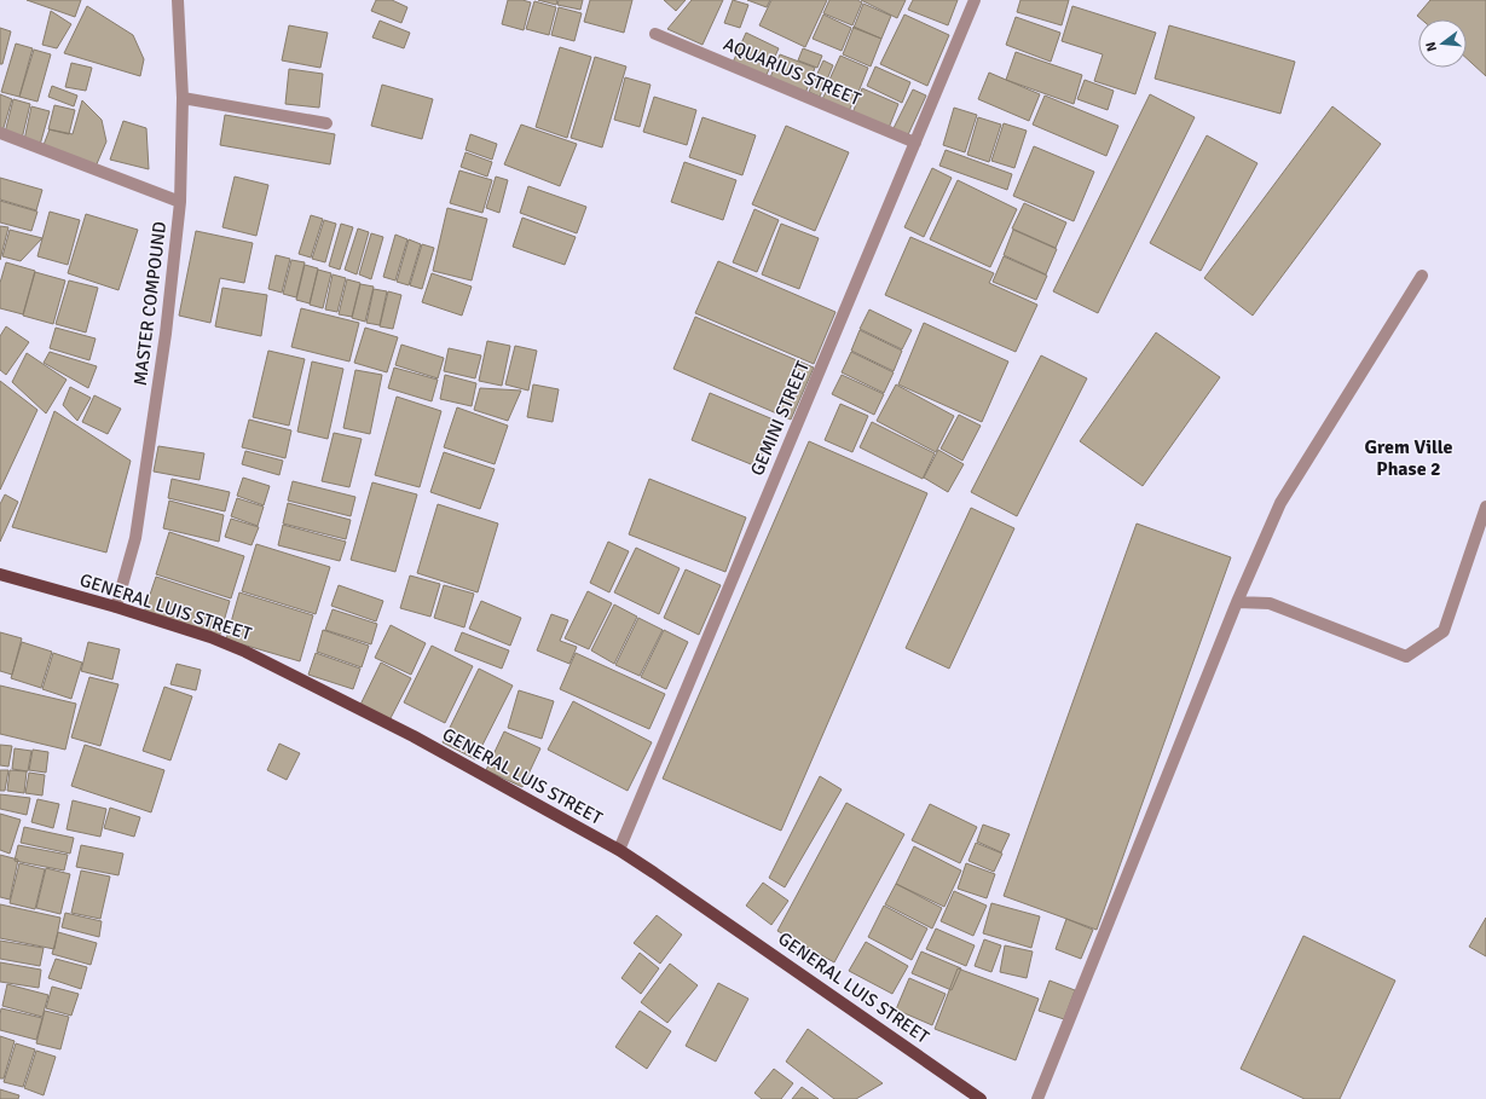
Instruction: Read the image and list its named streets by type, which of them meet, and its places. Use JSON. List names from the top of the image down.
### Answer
{
  "streets": {
    "main road": ["GENERAL LUIS STREET"],
    "street": ["AQUARIUS STREET", "MASTER COMPOUND", "GEMINI STREET"]
  },
  "crossings": [
    ["AQUARIUS STREET", "GEMINI STREET"],
    ["MASTER COMPOUND", "GENERAL LUIS STREET"],
    ["GEMINI STREET", "GENERAL LUIS STREET"]
  ],
  "districts": ["Grem Ville Phase 2"],
  "north": "left"
}
